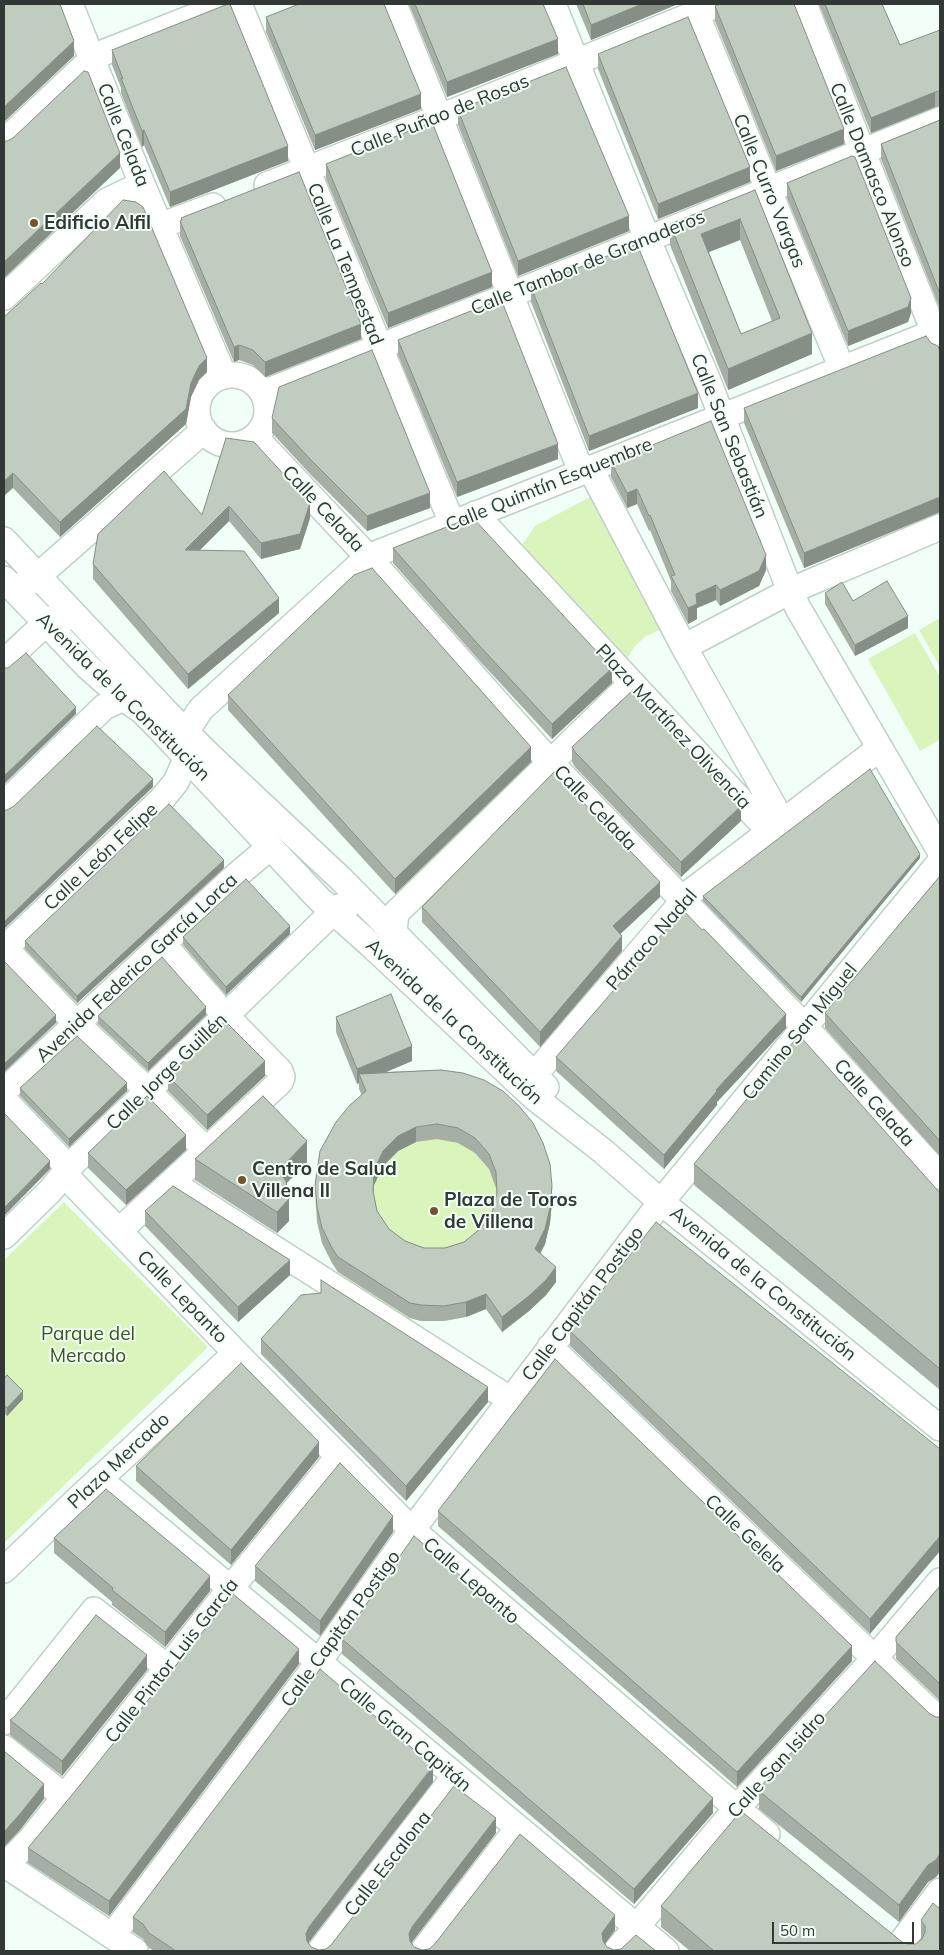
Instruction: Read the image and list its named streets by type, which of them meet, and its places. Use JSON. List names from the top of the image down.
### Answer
{
  "streets": {
    "street": [
      "Calle Puñao de Rosas",
      "Calle Celada",
      "Calle Damasco Alonso",
      "Calle Curro Vargas",
      "Calle Tambor de Granaderos",
      "Calle La Tempestad",
      "Calle San Sebastián",
      "Calle Quimtín Esquembre",
      "Avenida de la Constitución",
      "Plaza Martínez Olivencia",
      "Calle León Felipe",
      "Párraco Nadal",
      "Avenida Federico García Lorca",
      "Camino San Miguel",
      "Calle Jorge Guillén",
      "Calle Lepanto",
      "Calle Capitán Postigo",
      "Plaza Mercado",
      "Calle Gelela",
      "Calle Pintor Luis García",
      "Calle Gran Capitán",
      "Calle San Isidro",
      "Calle Escalona"
    ]
  },
  "crossings": [
    ["Calle Puñao de Rosas", "Calle Celada"],
    ["Calle Puñao de Rosas", "Calle Curro Vargas"],
    ["Calle Puñao de Rosas", "Calle La Tempestad"],
    ["Calle Puñao de Rosas", "Calle San Sebastián"],
    ["Calle Puñao de Rosas", "Plaza Martínez Olivencia"],
    ["Calle Celada", "Calle Tambor de Granaderos"],
    ["Calle Celada", "Calle Quimtín Esquembre"],
    ["Calle Celada", "Párraco Nadal"],
    ["Calle Celada", "Camino San Miguel"],
    ["Calle Damasco Alonso", "Calle Tambor de Granaderos"],
    ["Calle Damasco Alonso", "Calle Quimtín Esquembre"],
    ["Calle Curro Vargas", "Calle Tambor de Granaderos"],
    ["Calle Curro Vargas", "Calle Quimtín Esquembre"],
    ["Calle Tambor de Granaderos", "Calle La Tempestad"],
    ["Calle Tambor de Granaderos", "Calle San Sebastián"],
    ["Calle Tambor de Granaderos", "Plaza Martínez Olivencia"],
    ["Calle La Tempestad", "Calle Quimtín Esquembre"],
    ["Calle La Tempestad", "Plaza Martínez Olivencia"],
    ["Calle San Sebastián", "Calle Quimtín Esquembre"],
    ["Calle San Sebastián", "Párraco Nadal"],
    ["Calle Quimtín Esquembre", "Plaza Martínez Olivencia"],
    ["Calle Quimtín Esquembre", "Calle León Felipe"],
    ["Avenida de la Constitución", "Calle León Felipe"],
    ["Avenida de la Constitución", "Avenida Federico García Lorca"],
    ["Avenida de la Constitución", "Camino San Miguel"],
    ["Avenida de la Constitución", "Calle Jorge Guillén"],
    ["Avenida de la Constitución", "Calle Capitán Postigo"],
    ["Camino San Miguel", "Calle Capitán Postigo"],
    ["Calle Jorge Guillén", "Calle Lepanto"],
    ["Calle Lepanto", "Calle Capitán Postigo"],
    ["Calle Lepanto", "Plaza Mercado"],
    ["Calle Lepanto", "Calle Pintor Luis García"],
    ["Calle Lepanto", "Calle San Isidro"],
    ["Calle Capitán Postigo", "Calle Gelela"],
    ["Calle Capitán Postigo", "Calle Gran Capitán"],
    ["Plaza Mercado", "Calle Gran Capitán"],
    ["Calle Gelela", "Calle San Isidro"],
    ["Calle Pintor Luis García", "Calle Gran Capitán"],
    ["Calle Gran Capitán", "Calle San Isidro"],
    ["Calle Gran Capitán", "Calle Escalona"]
  ],
  "parks": ["Parque del Mercado"],
  "places": ["Edificio Alfil", "Centro de Salud Villena II", "Plaza de Toros de Villena"],
  "scale_bar": "50 m"
}
